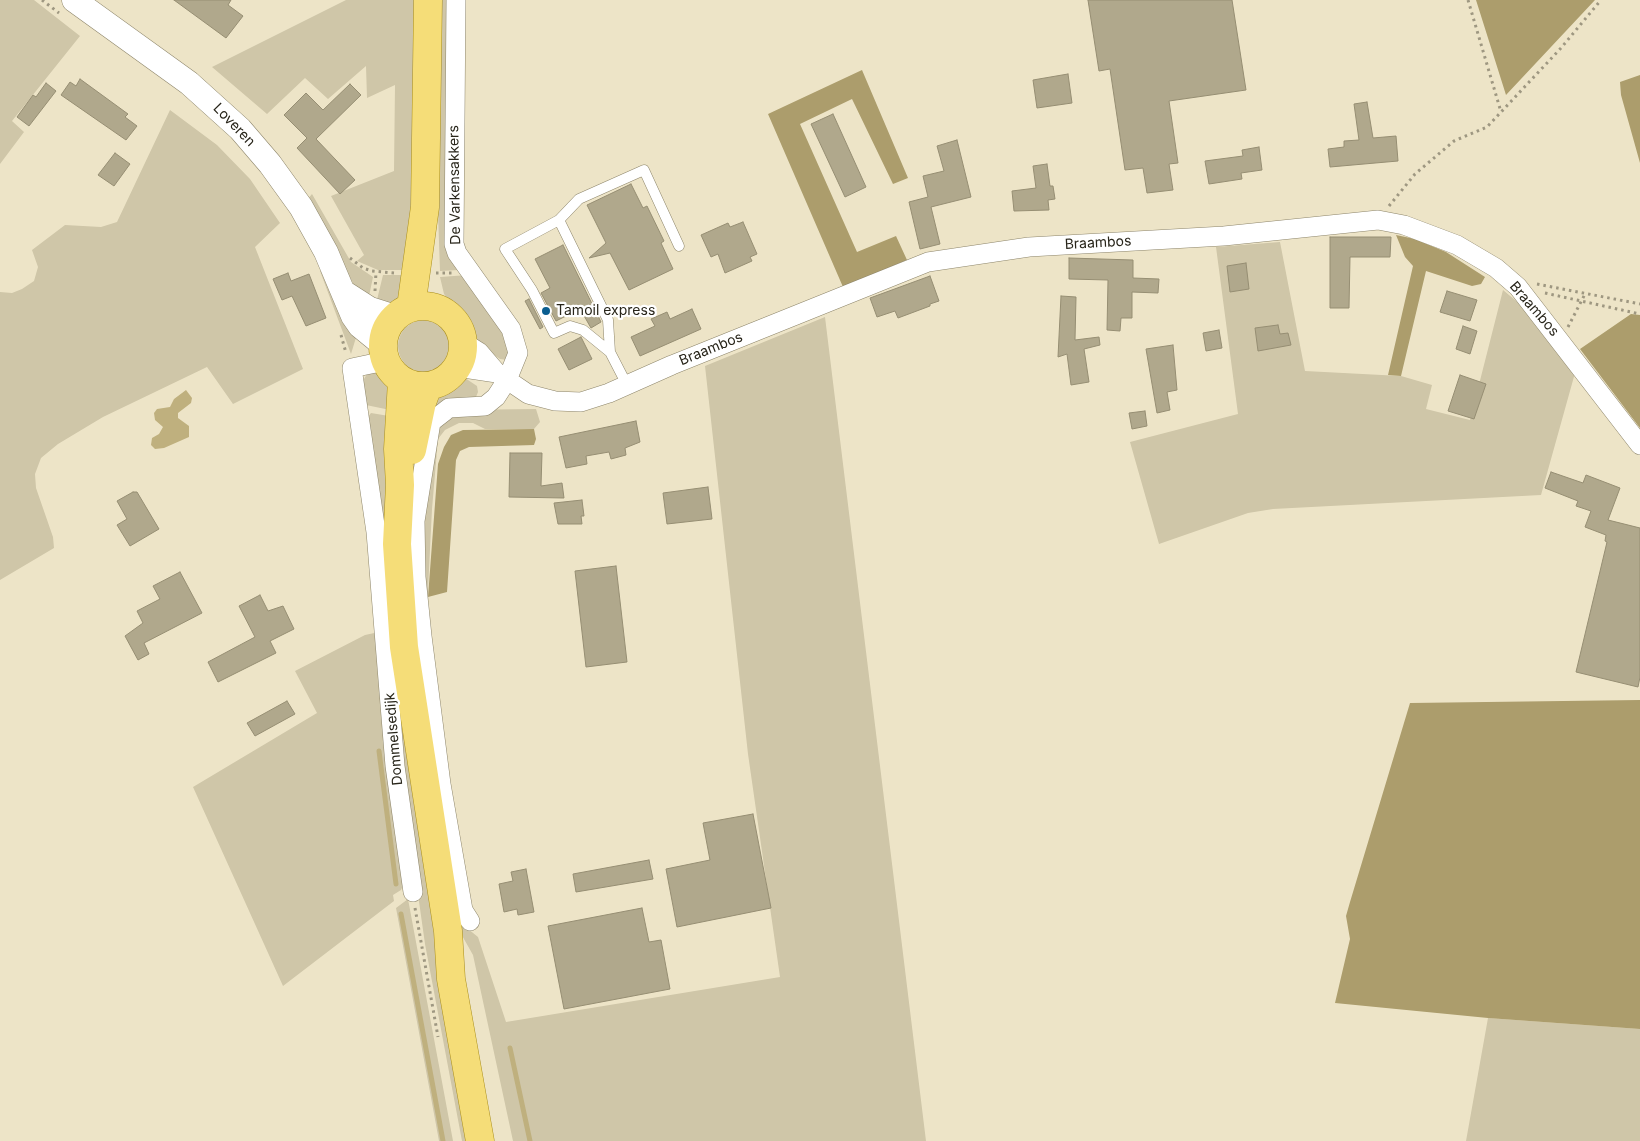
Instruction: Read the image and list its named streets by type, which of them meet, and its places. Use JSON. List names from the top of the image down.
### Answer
{
  "streets": {
    "main road": ["Dommelsedijk"],
    "street": ["Loveren", "De Varkensakkers", "Braambos"]
  },
  "crossings": [
    ["Loveren", "Braambos"],
    ["Loveren", "Dommelsedijk"],
    ["De Varkensakkers", "Braambos"],
    ["De Varkensakkers", "Dommelsedijk"],
    ["Braambos", "Dommelsedijk"]
  ],
  "places": ["Tamoil express"]
}
